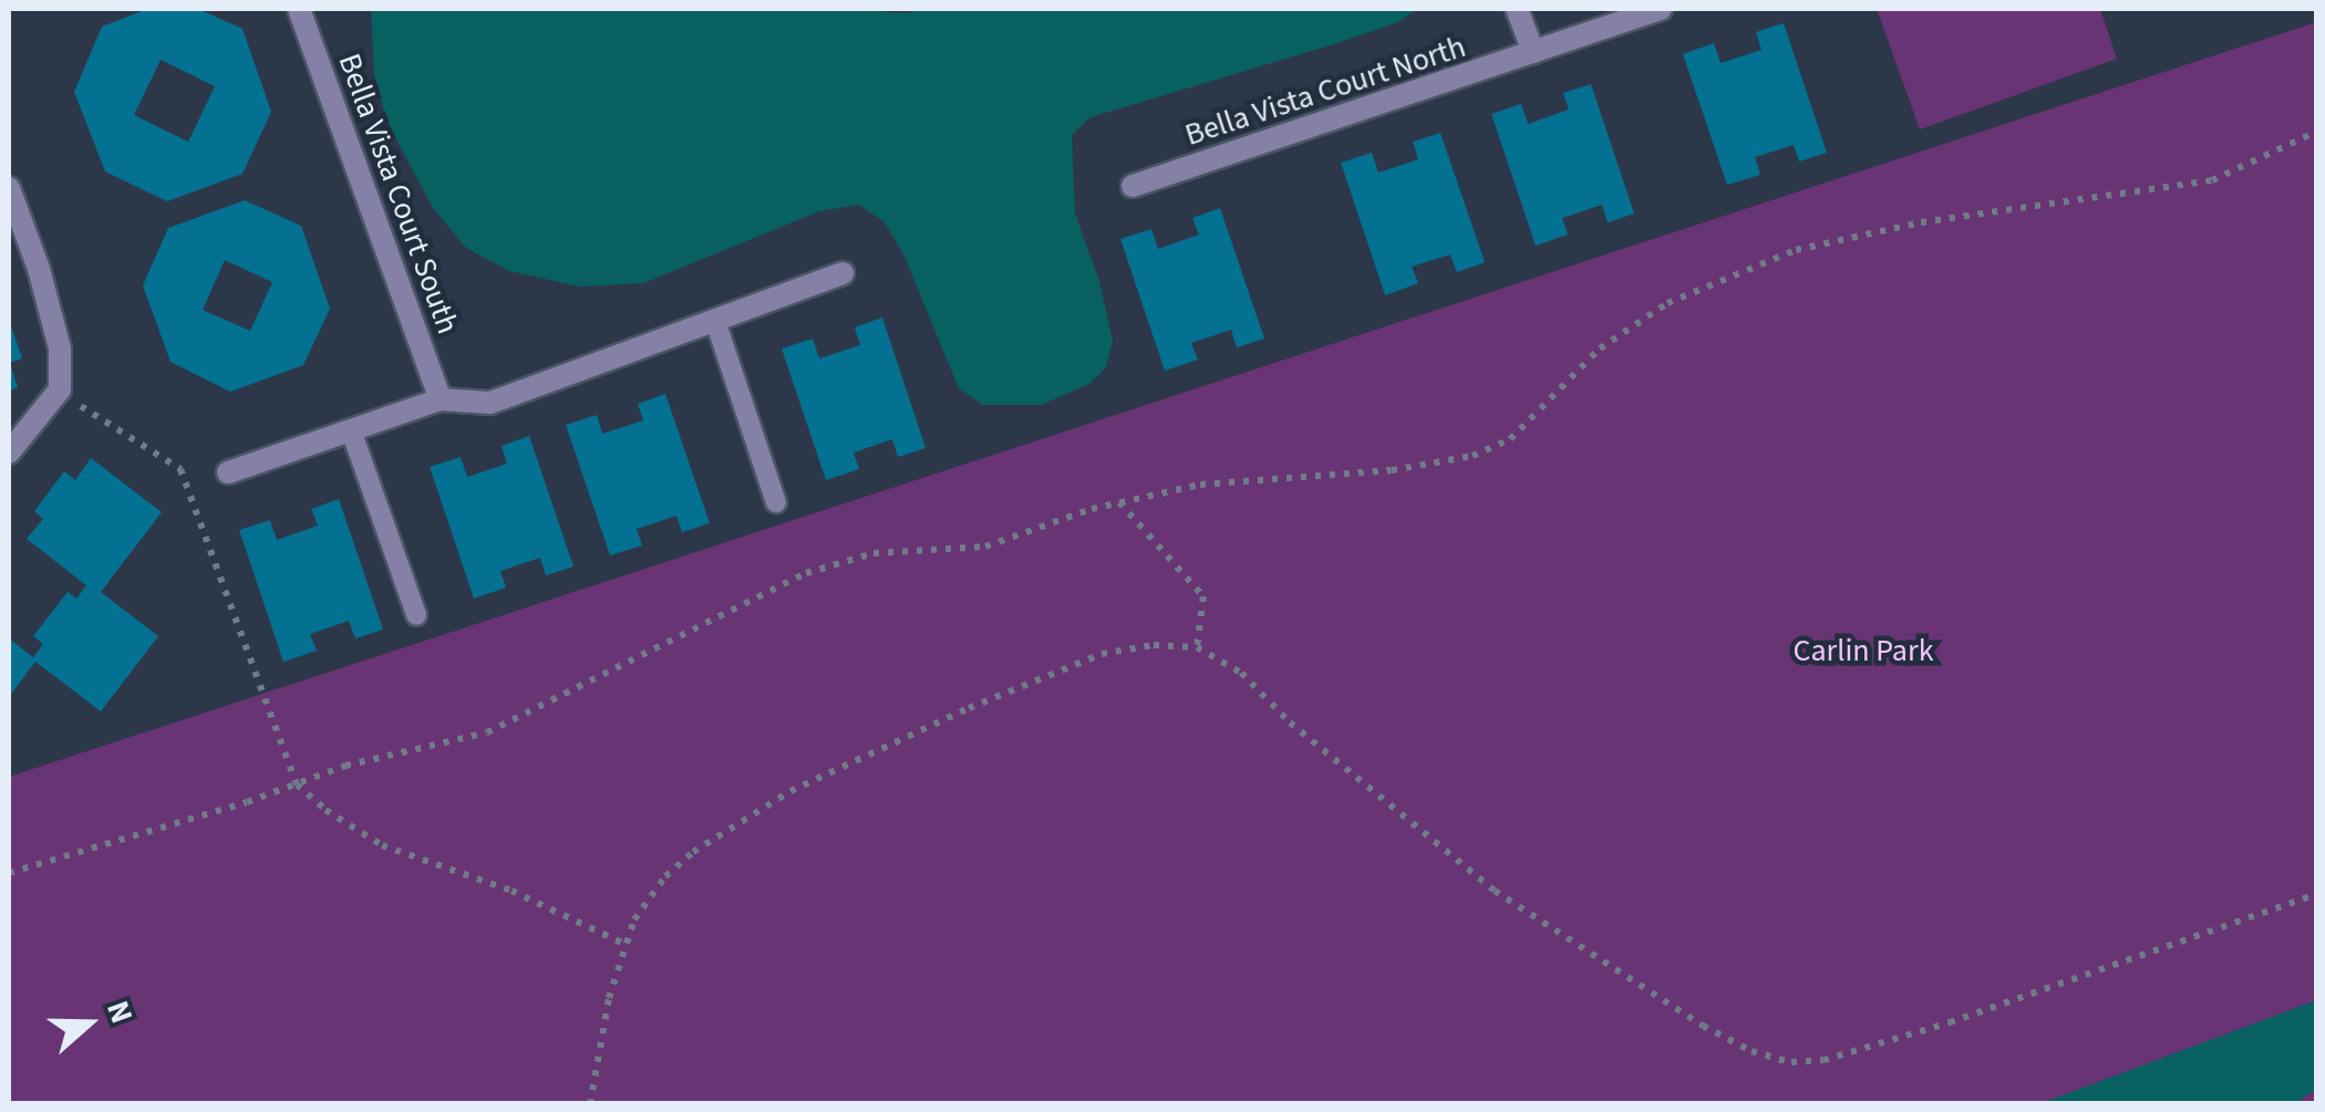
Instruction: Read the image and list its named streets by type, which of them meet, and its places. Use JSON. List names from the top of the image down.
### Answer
{
  "streets": {
    "street": ["Bella Vista Court North", "Bella Vista Court South"]
  },
  "parks": ["Carlin Park"],
  "north": "right"
}
